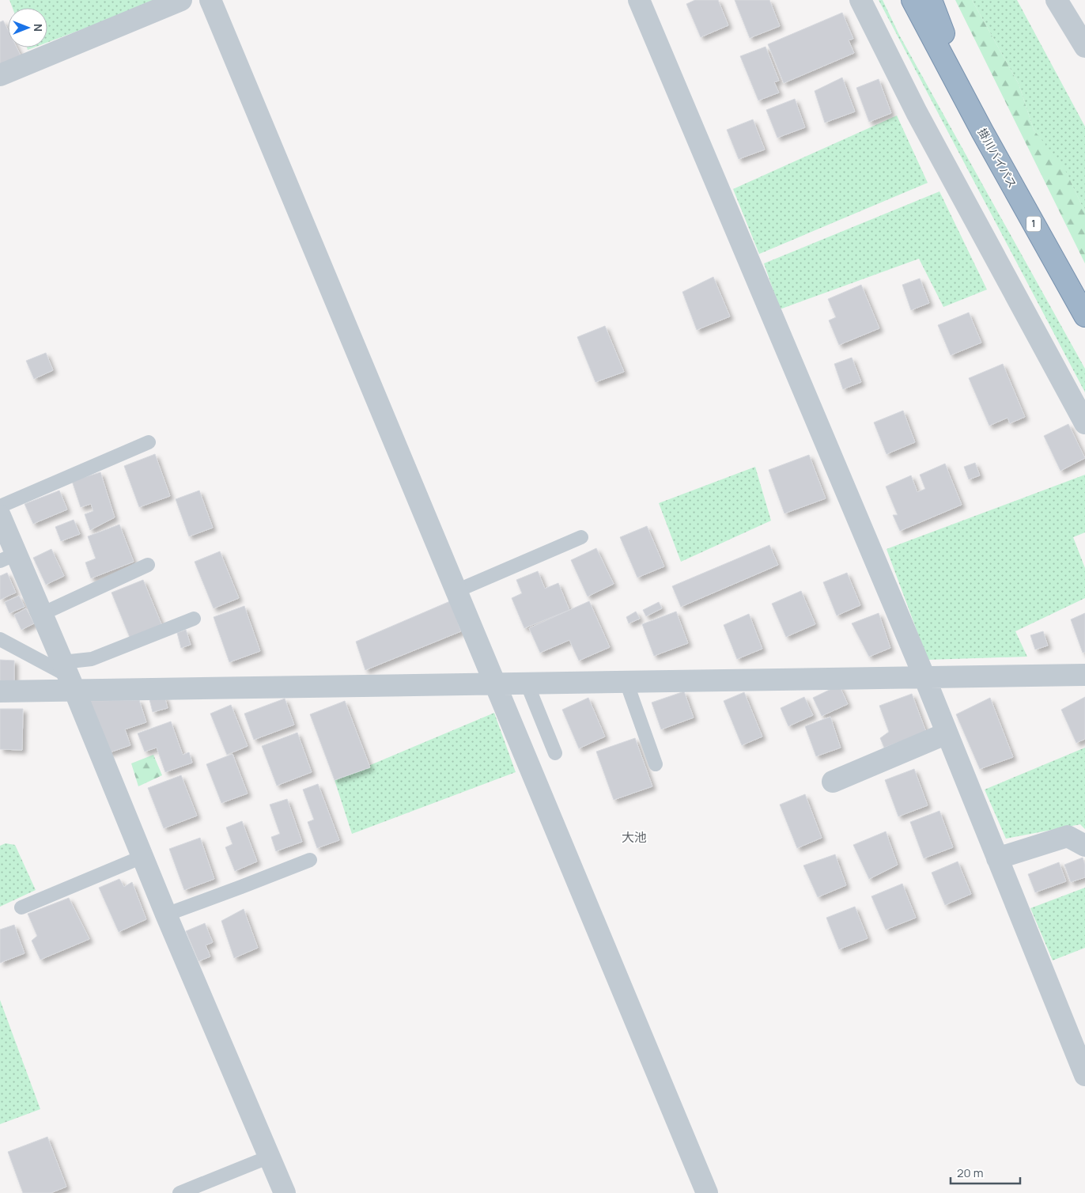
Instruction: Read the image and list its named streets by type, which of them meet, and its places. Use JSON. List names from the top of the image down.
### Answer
{
  "streets": {
    "highway": ["掛川バイパス", "1"]
  },
  "districts": ["大池"],
  "scale_bar": "20 m",
  "north": "right"
}
